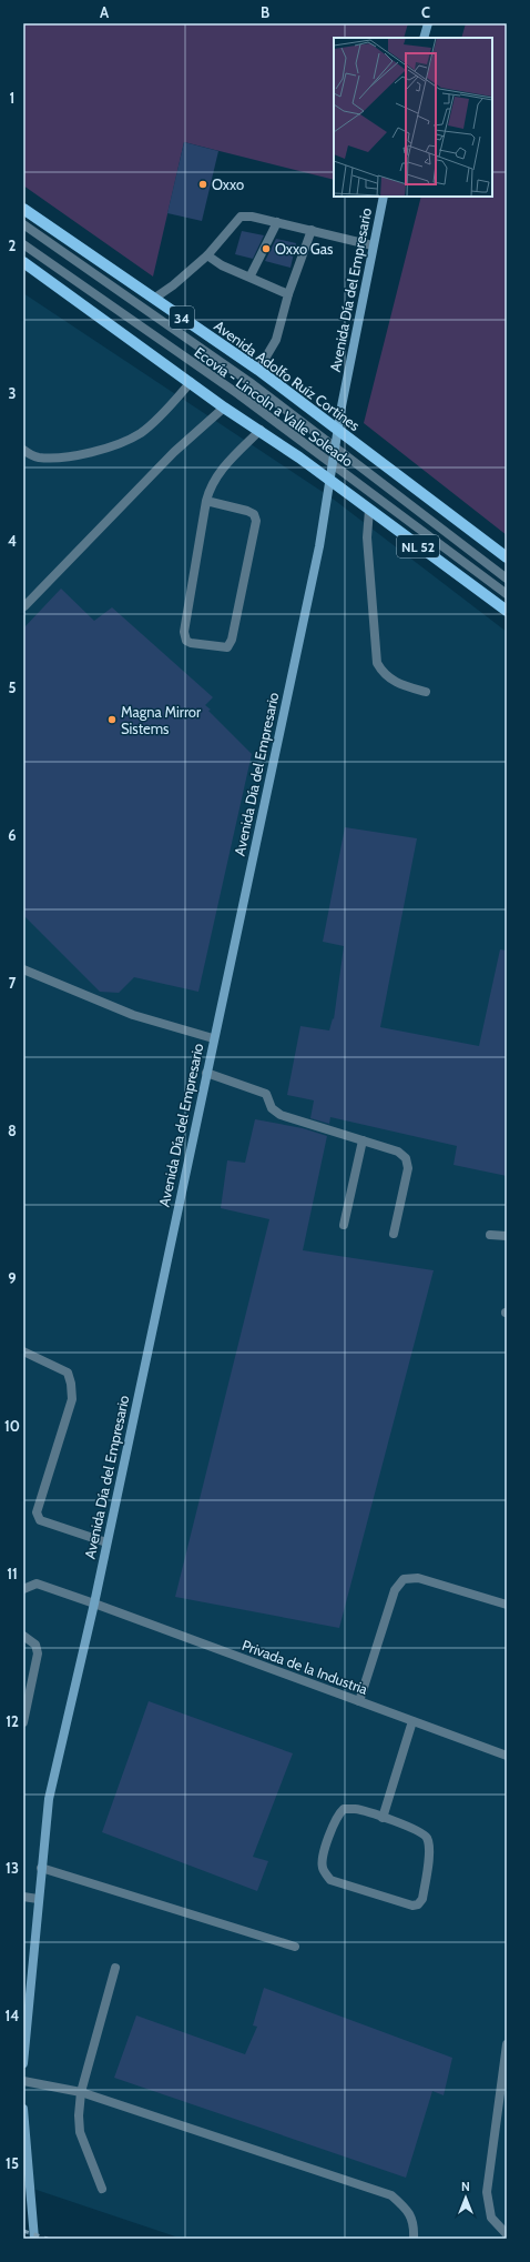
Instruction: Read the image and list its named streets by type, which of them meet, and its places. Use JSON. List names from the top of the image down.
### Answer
{
  "streets": {
    "main road": ["34", "Avenida Adolfo Ruíz Cortines", "NL 52"],
    "street": ["Avenida Día del Empresario", "Ecovía - Lincoln a Valle Soleado", "Privada de la Industria"]
  },
  "crossings": [
    ["Avenida Día del Empresario", "Avenida Adolfo Ruíz Cortines"],
    ["Avenida Día del Empresario", "Ecovía - Lincoln a Valle Soleado"],
    ["Avenida Día del Empresario", "NL 52"],
    ["Avenida Día del Empresario", "Privada de la Industria"]
  ],
  "places": ["Oxxo", "Oxxo Gas", "Magna Mirror Sistems"],
  "north": "top",
  "grid": {
    "columns": ["A", "B", "C"],
    "rows": [
      "1",
      "2",
      "3",
      "4",
      "5",
      "6",
      "7",
      "8",
      "9",
      "10",
      "11",
      "12",
      "13",
      "14",
      "15"
    ]
  }
}
